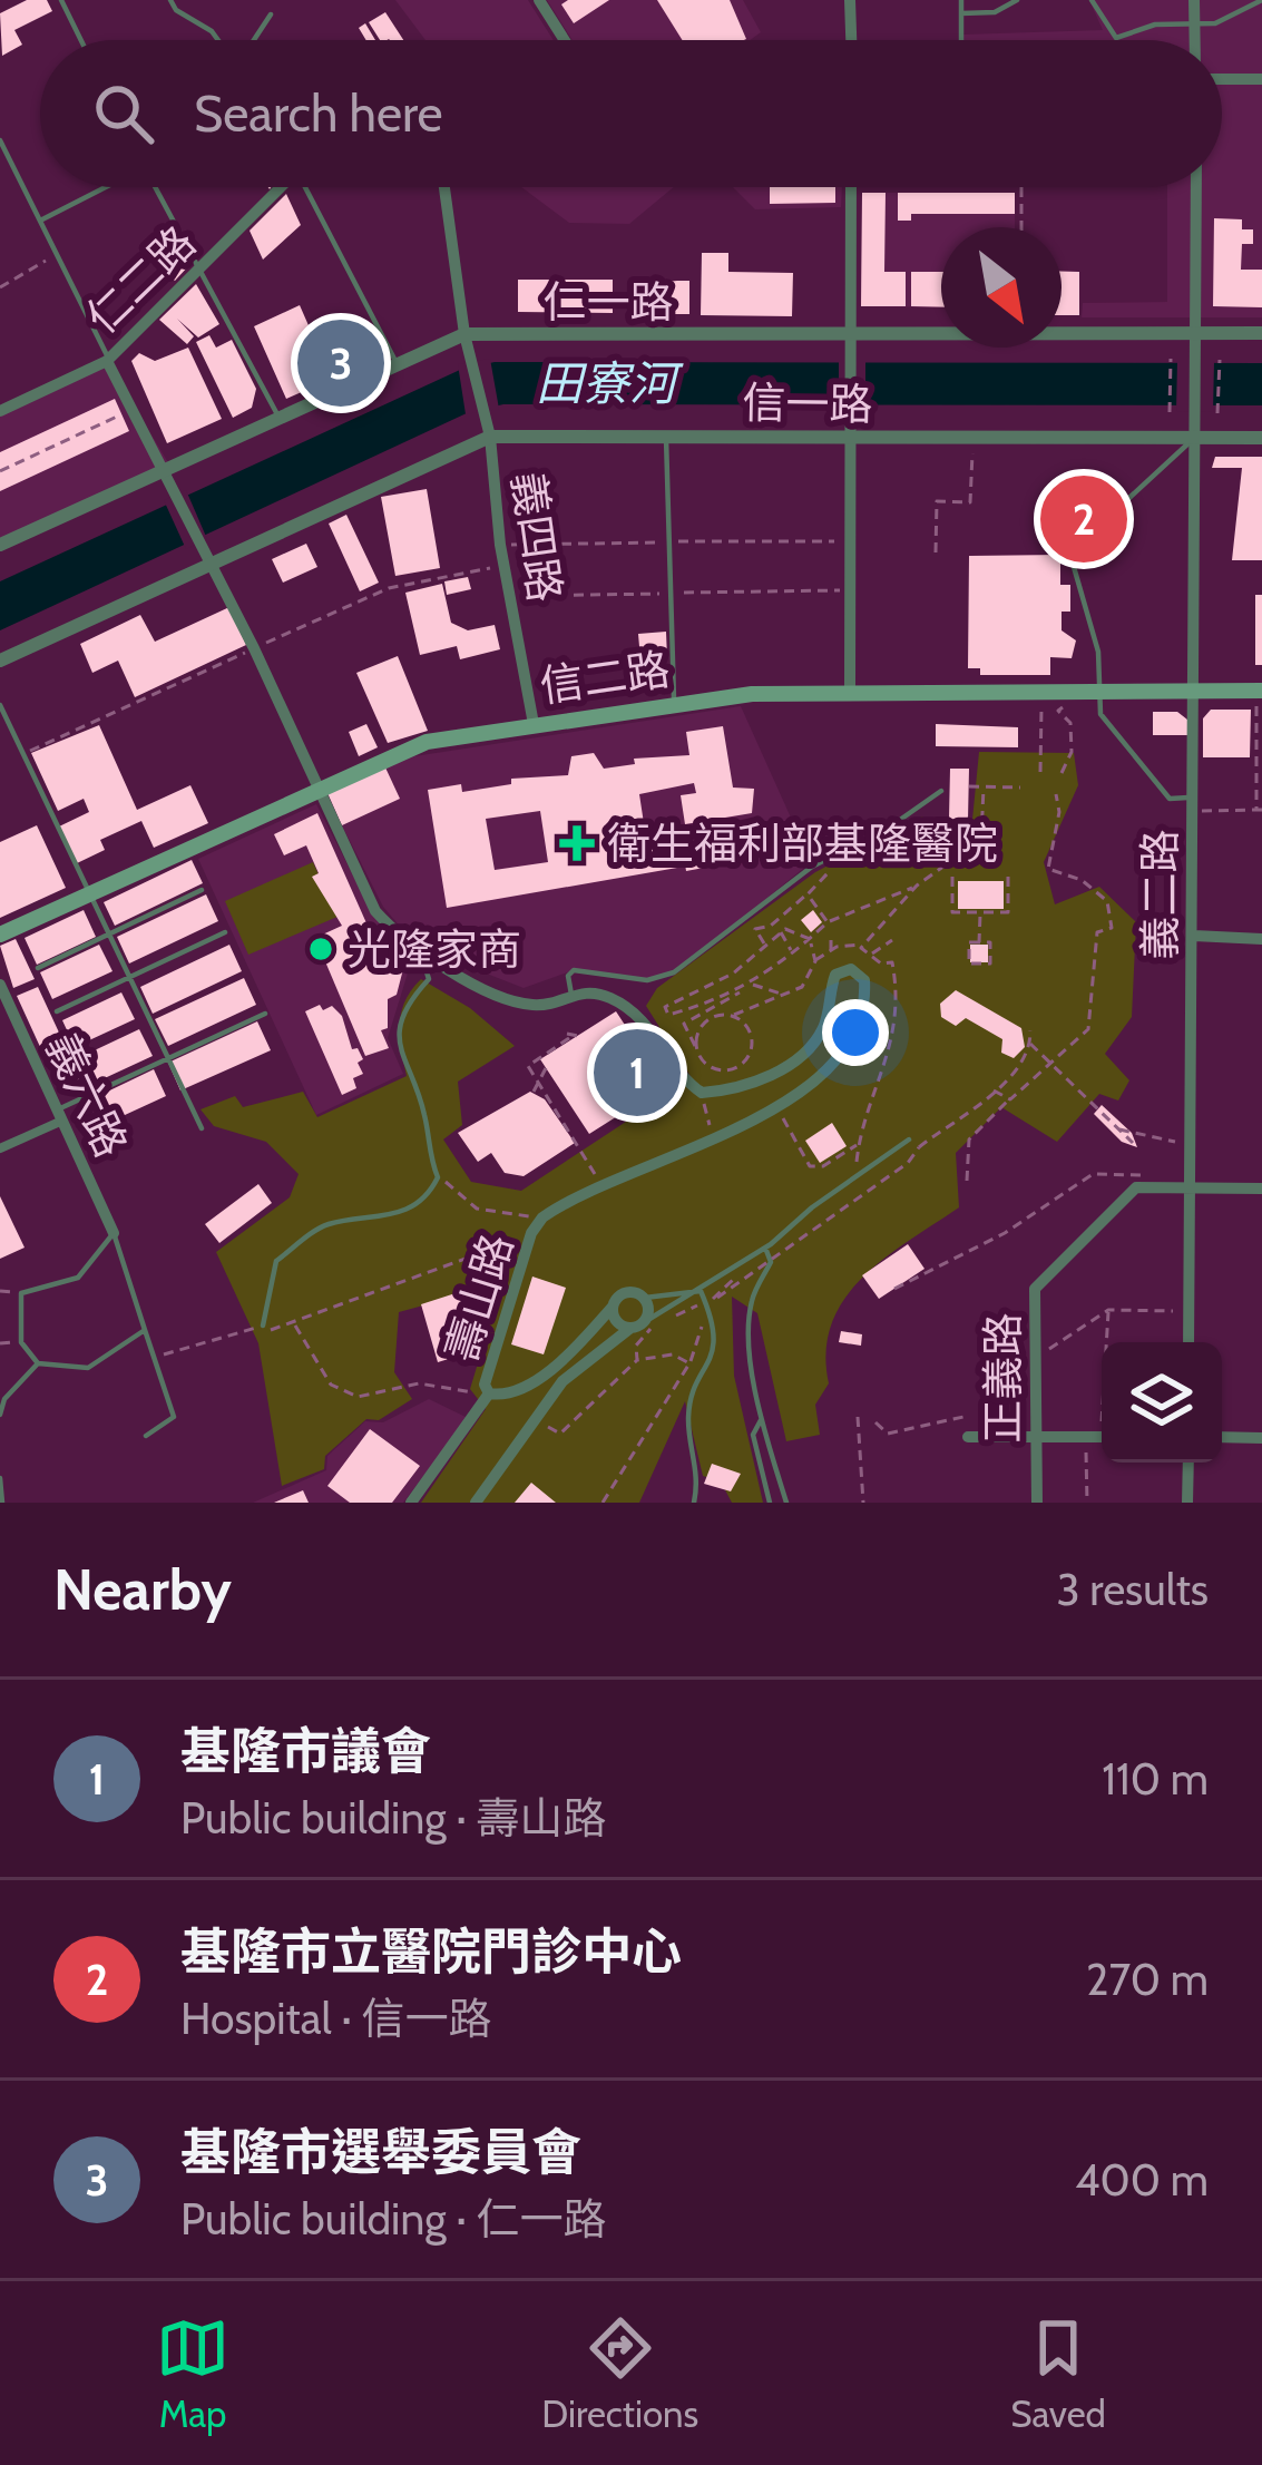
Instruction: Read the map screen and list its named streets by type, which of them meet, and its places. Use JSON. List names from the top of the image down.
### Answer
{
  "streets": {
    "main road": ["信二路"],
    "street": [
      "仁二路",
      "仁一路",
      "信一路",
      "義四路",
      "義二路",
      "義六路",
      "壽山路",
      "正義路"
    ]
  },
  "crossings": [
    ["仁一路", "義四路"],
    ["仁一路", "義二路"],
    ["信一路", "義四路"],
    ["信一路", "義二路"],
    ["義四路", "信二路"],
    ["信二路", "義二路"]
  ],
  "water": ["田寮河"],
  "places": {
    "health": ["衛生福利部基隆醫院"],
    "other": ["光隆家商"]
  },
  "north": "bottom right",
  "page": {
    "search": "Search here",
    "pins": ["3", "2", "1"],
    "heading": ["Nearby", "3 results"],
    "list": [
      {
        "mark": "1",
        "name": "基隆市議會",
        "note": "Public building · 壽山路",
        "value": "110 m"
      },
      {
        "mark": "2",
        "name": "基隆市立醫院門診中心",
        "note": "Hospital · 信一路",
        "value": "270 m"
      },
      {
        "mark": "3",
        "name": "基隆市選舉委員會",
        "note": "Public building · 仁一路",
        "value": "400 m"
      }
    ],
    "nav": ["Map", "Directions", "Saved"]
  }
}
